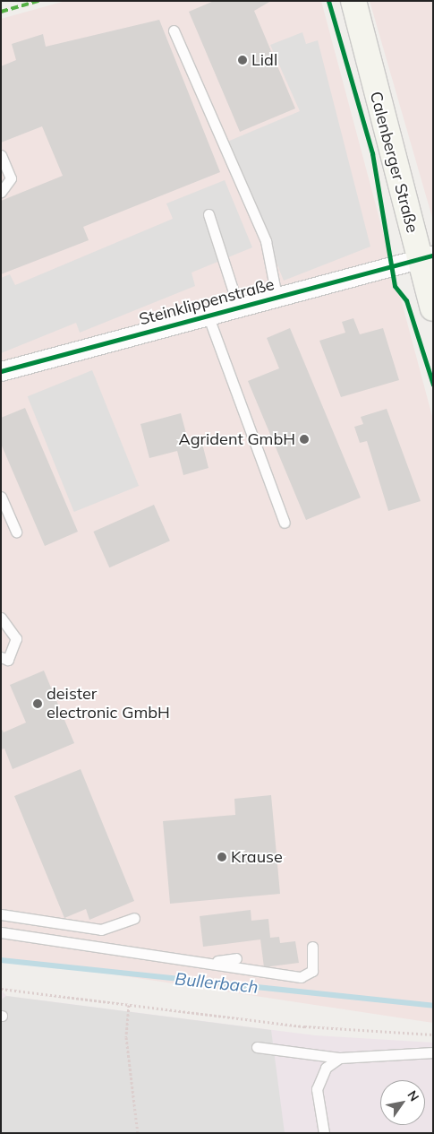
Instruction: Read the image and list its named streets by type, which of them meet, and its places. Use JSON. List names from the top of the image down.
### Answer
{
  "streets": {
    "main road": ["Calenberger Straße"],
    "street": ["Steinklippenstraße"]
  },
  "crossings": [
    ["Calenberger Straße", "Steinklippenstraße"]
  ],
  "water": ["Bullerbach"],
  "places": [
    "Lidl",
    "Agrident GmbH",
    "deister electronic GmbH",
    "Krause"
  ],
  "north": "top right"
}
